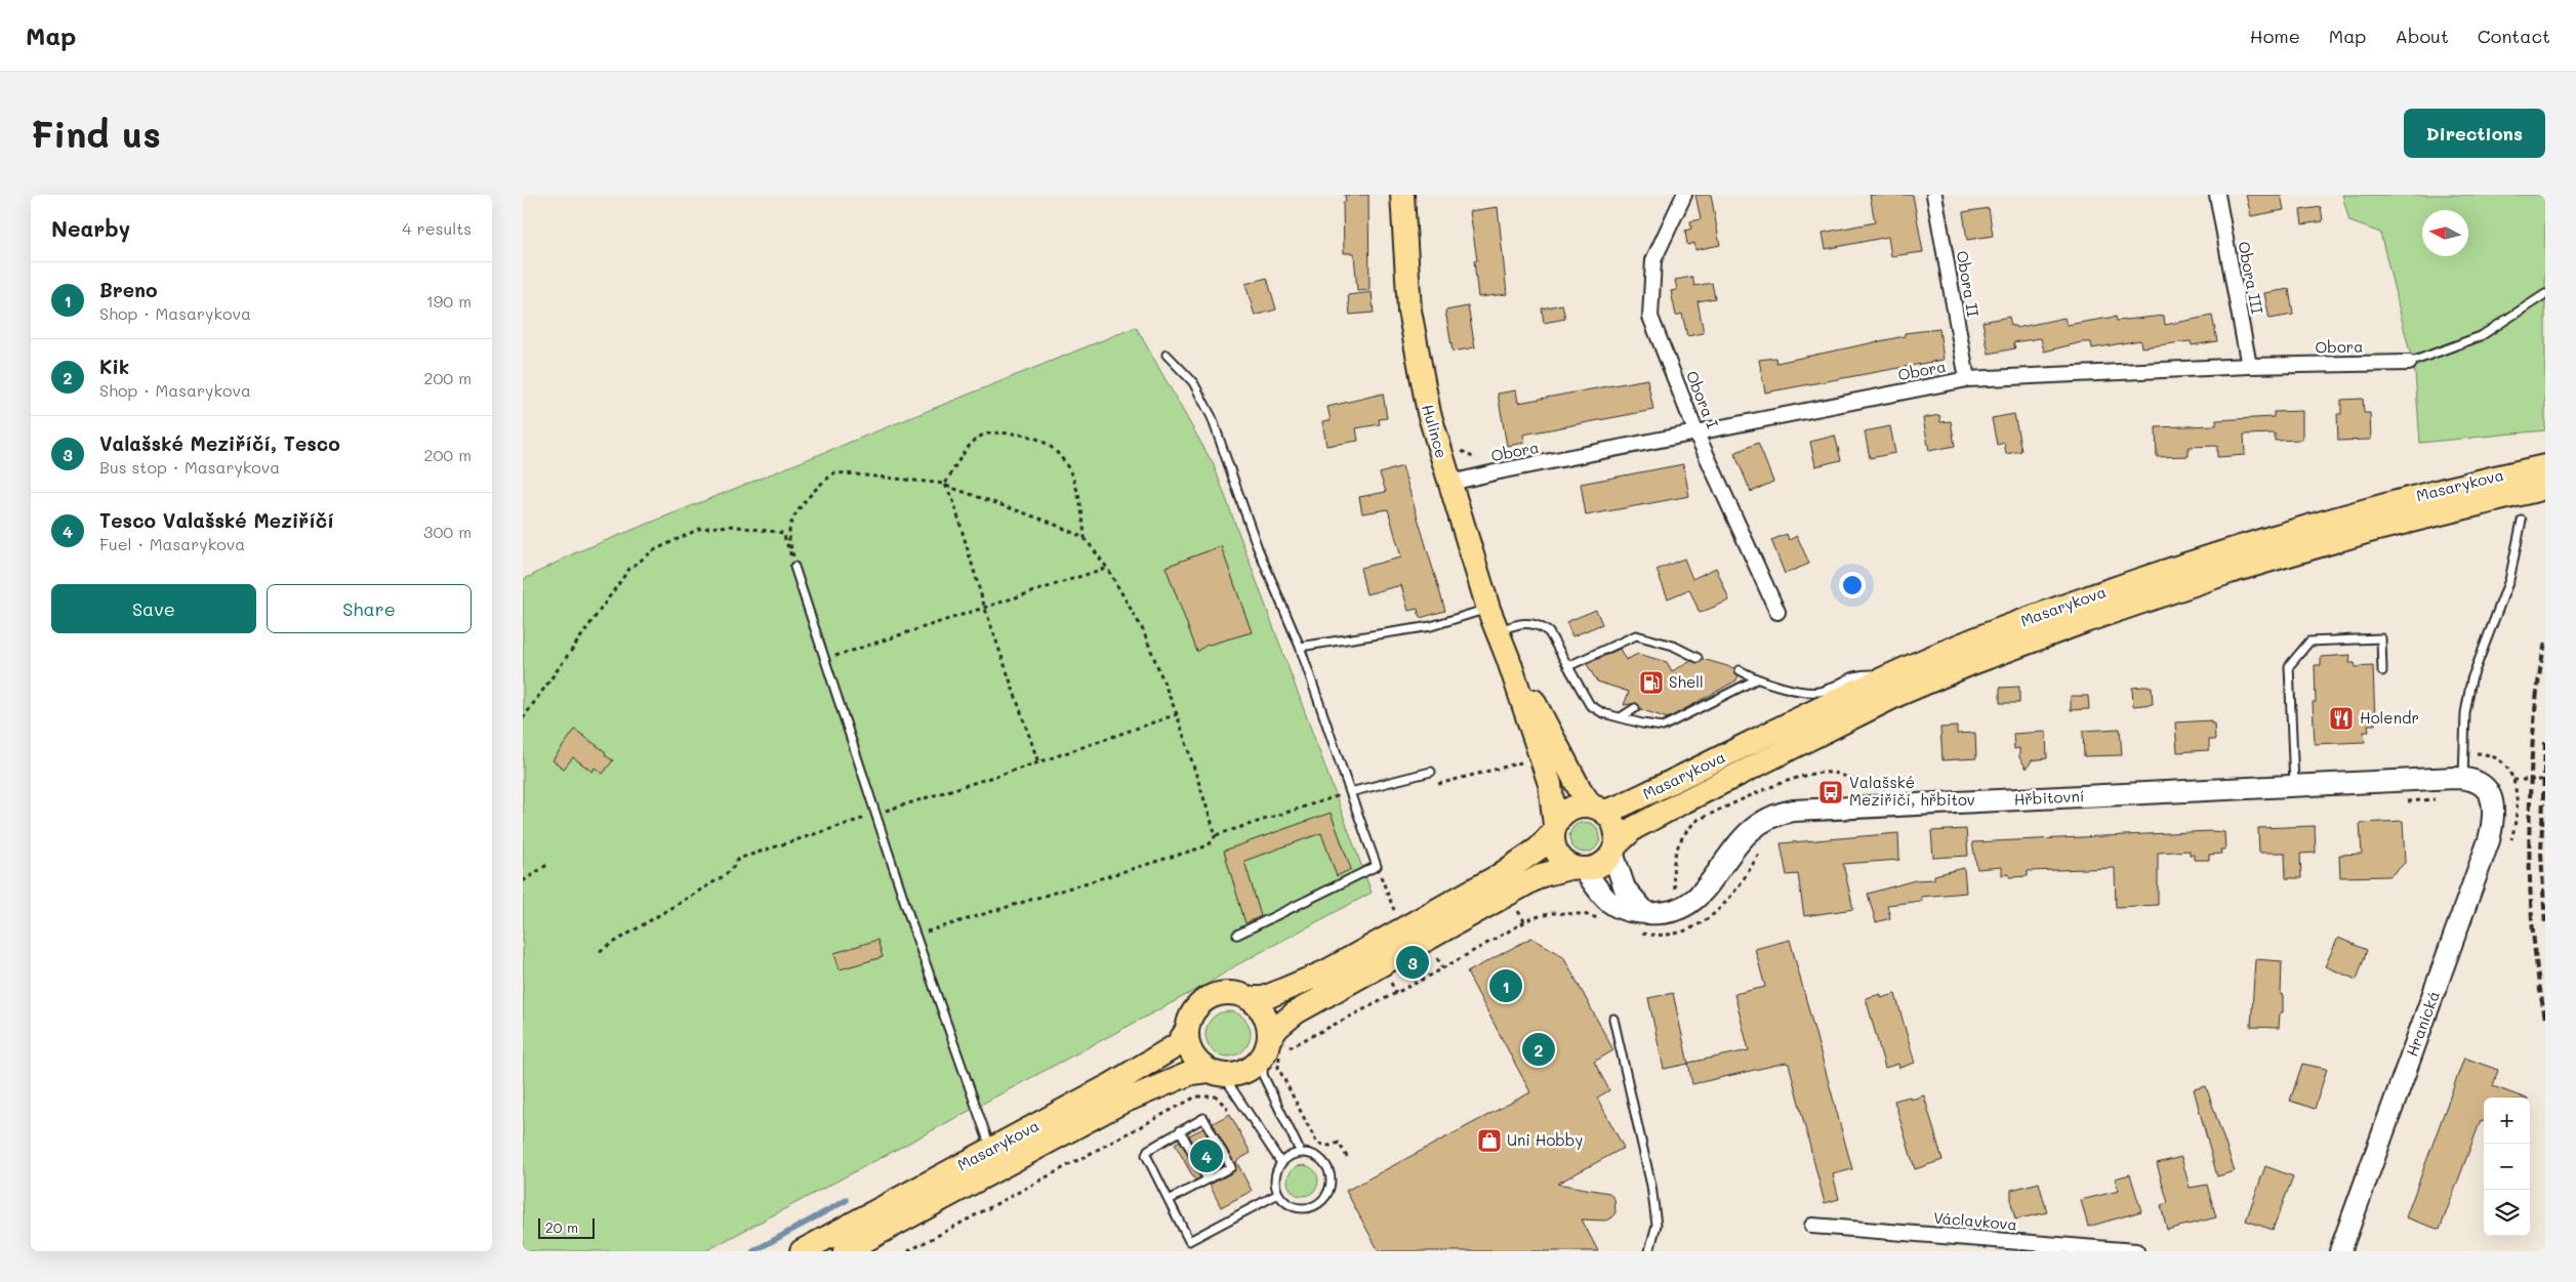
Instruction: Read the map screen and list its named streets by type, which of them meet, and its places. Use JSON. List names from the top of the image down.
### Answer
{
  "streets": {
    "main road": ["Hulince", "Masarykova"],
    "street": [
      "Obora III",
      "Obora II",
      "Obora",
      "Obora I",
      "Hřbitovní",
      "Hranická",
      "Václavkova"
    ]
  },
  "crossings": [
    ["Obora III", "Obora"],
    ["Obora II", "Obora"],
    ["Obora", "Obora I"],
    ["Obora", "Hulince"],
    ["Hulince", "Masarykova"],
    ["Hulince", "Hřbitovní"],
    ["Masarykova", "Hřbitovní"],
    ["Hřbitovní", "Hranická"]
  ],
  "places": {
    "fuel station": ["Shell"],
    "restaurant": ["Holendr"],
    "bus stop": ["Valašské Meziříčí, hřbitov"],
    "shop": ["Uni Hobby"]
  },
  "scale_bar": "20 m",
  "north": "left",
  "page": {
    "header": "Map",
    "nav": [
      "Home",
      "Map",
      "About",
      "Contact"
    ],
    "buttons": [
      "Directions",
      ["Save", "Share"]
    ],
    "title": "Find us",
    "heading": ["Nearby", "4 results"],
    "list": [
      {
        "mark": "1",
        "name": "Breno",
        "note": "Shop · Masarykova",
        "value": "190 m"
      },
      {
        "mark": "2",
        "name": "Kik",
        "note": "Shop · Masarykova",
        "value": "200 m"
      },
      {
        "mark": "3",
        "name": "Valašské Meziříčí, Tesco",
        "note": "Bus stop · Masarykova",
        "value": "200 m"
      },
      {
        "mark": "4",
        "name": "Tesco Valašské Meziříčí",
        "note": "Fuel · Masarykova",
        "value": "300 m"
      }
    ],
    "pins": [
      "3",
      "1",
      "2",
      "4"
    ],
    "map_buttons": ["+", "−"],
    "scale": "20 m"
  }
}
